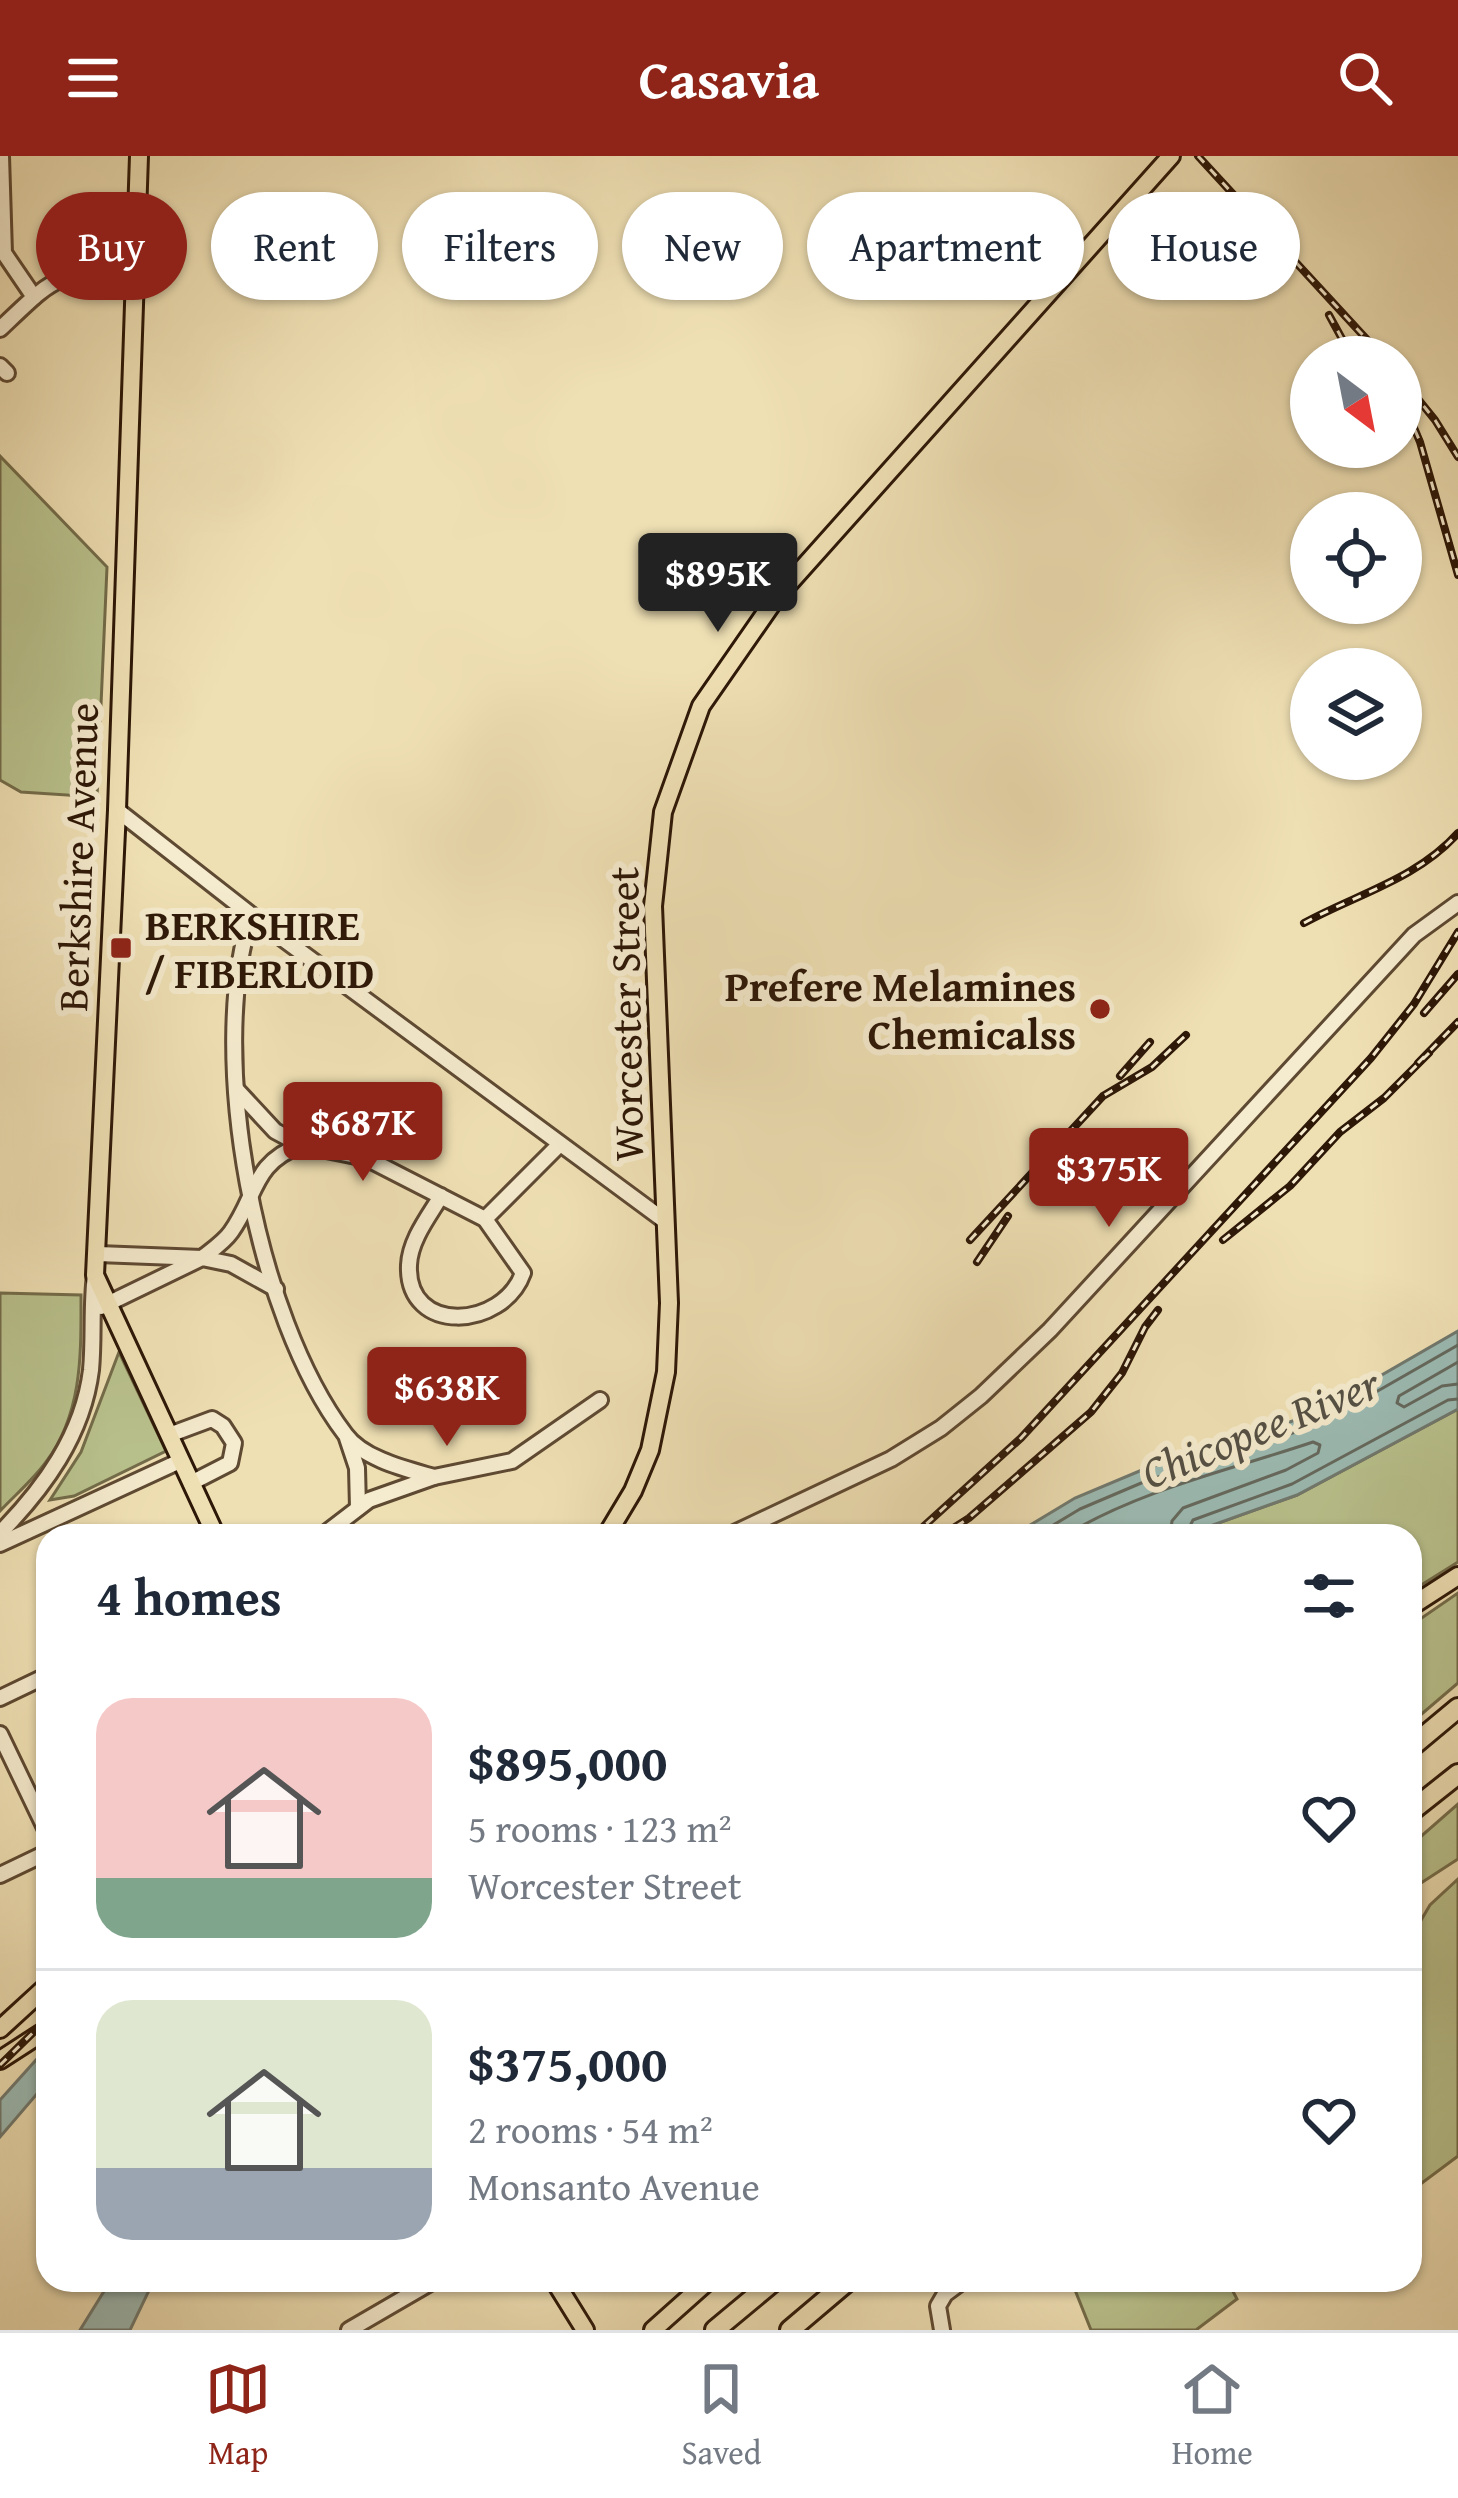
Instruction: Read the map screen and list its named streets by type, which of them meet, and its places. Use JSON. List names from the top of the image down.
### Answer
{
  "streets": {
    "main road": ["Berkshire Avenue", "Worcester Street"]
  },
  "water": ["Chicopee River"],
  "places": {
    "transit": ["BERKSHIRE / FIBERLOID"],
    "other": ["Prefere Melamines Chemicalss"]
  },
  "north": "bottom right",
  "page": {
    "header": "Casavia",
    "chip": [
      "Buy",
      "Rent",
      "Filters",
      "New",
      "Apartment",
      "House"
    ],
    "price": [
      "$895K",
      "$687K",
      "$375K",
      "$638K"
    ],
    "heading": "4 homes",
    "list": [
      {
        "name": "$895,000",
        "note": "5 rooms · 123 m² · Worcester Street"
      },
      {
        "name": "$375,000",
        "note": "2 rooms · 54 m² · Monsanto Avenue"
      }
    ],
    "tabs": ["Map", "Saved", "Home"]
  }
}
